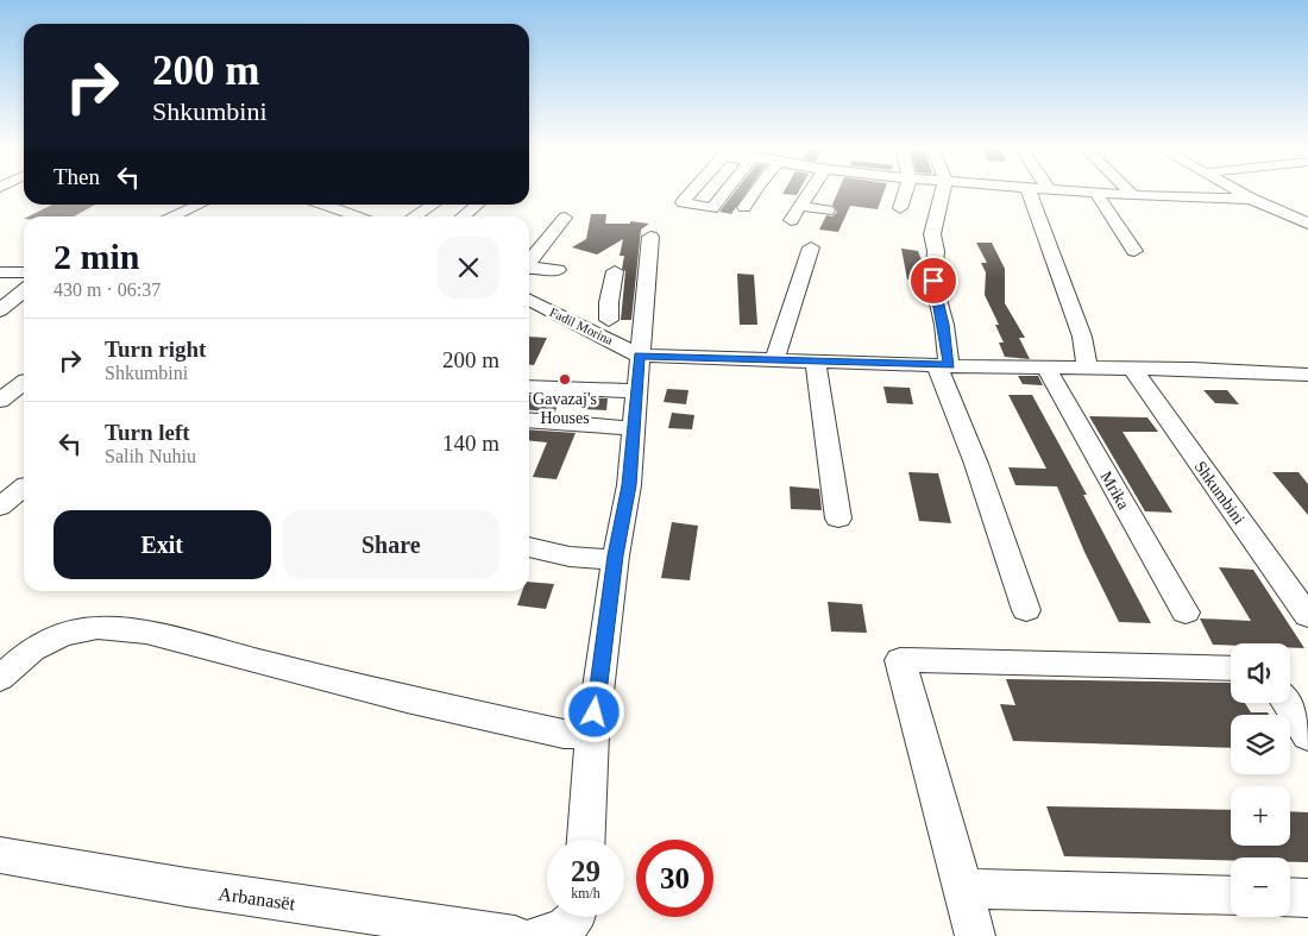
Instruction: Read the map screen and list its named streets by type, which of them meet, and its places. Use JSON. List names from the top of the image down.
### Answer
{
  "streets": {
    "street": [
      "Fadil Morina",
      "Mrika",
      "Shkumbini",
      "Arbanasët"
    ]
  },
  "places": ["Gavazaj's Houses"],
  "page": {
    "turn": ["200 m", "Shkumbini"],
    "then": "Then",
    "heading": ["2 min", "430 m · 06:37"],
    "list": [
      {
        "name": "Turn right",
        "note": "Shkumbini",
        "value": "200 m"
      },
      {
        "name": "Turn left",
        "note": "Salih Nuhiu",
        "value": "140 m"
      }
    ],
    "buttons": ["Exit", "Share"],
    "map_buttons": ["+", "−"],
    "speed": "29 km/h",
    "limit": "30"
  }
}
